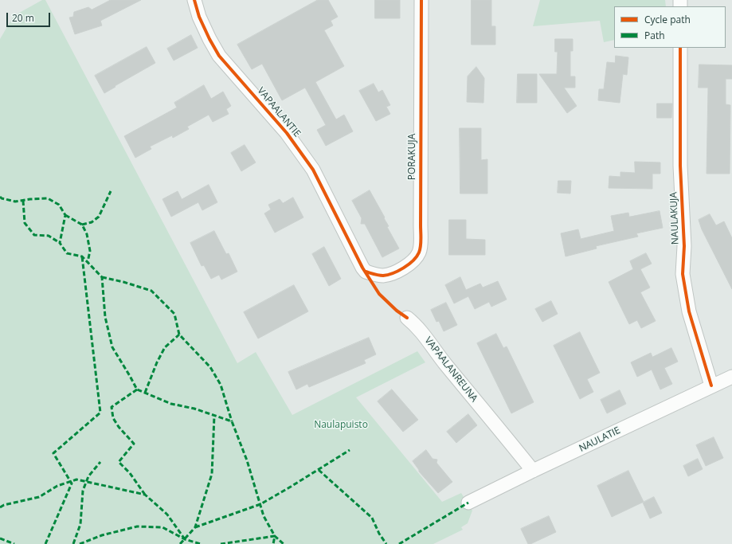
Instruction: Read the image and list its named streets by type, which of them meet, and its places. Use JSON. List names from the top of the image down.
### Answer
{
  "streets": {
    "street": [
      "VAPAALANTIE",
      "PORAKUJA",
      "NAULAKUJA",
      "VAPAALANREUNA",
      "NAULATIE"
    ]
  },
  "crossings": [
    ["VAPAALANTIE", "PORAKUJA"],
    ["NAULAKUJA", "NAULATIE"],
    ["VAPAALANREUNA", "NAULATIE"]
  ],
  "parks": ["Naulapuisto"],
  "legend": ["Cycle path", "Path"],
  "scale_bar": "20 m"
}
